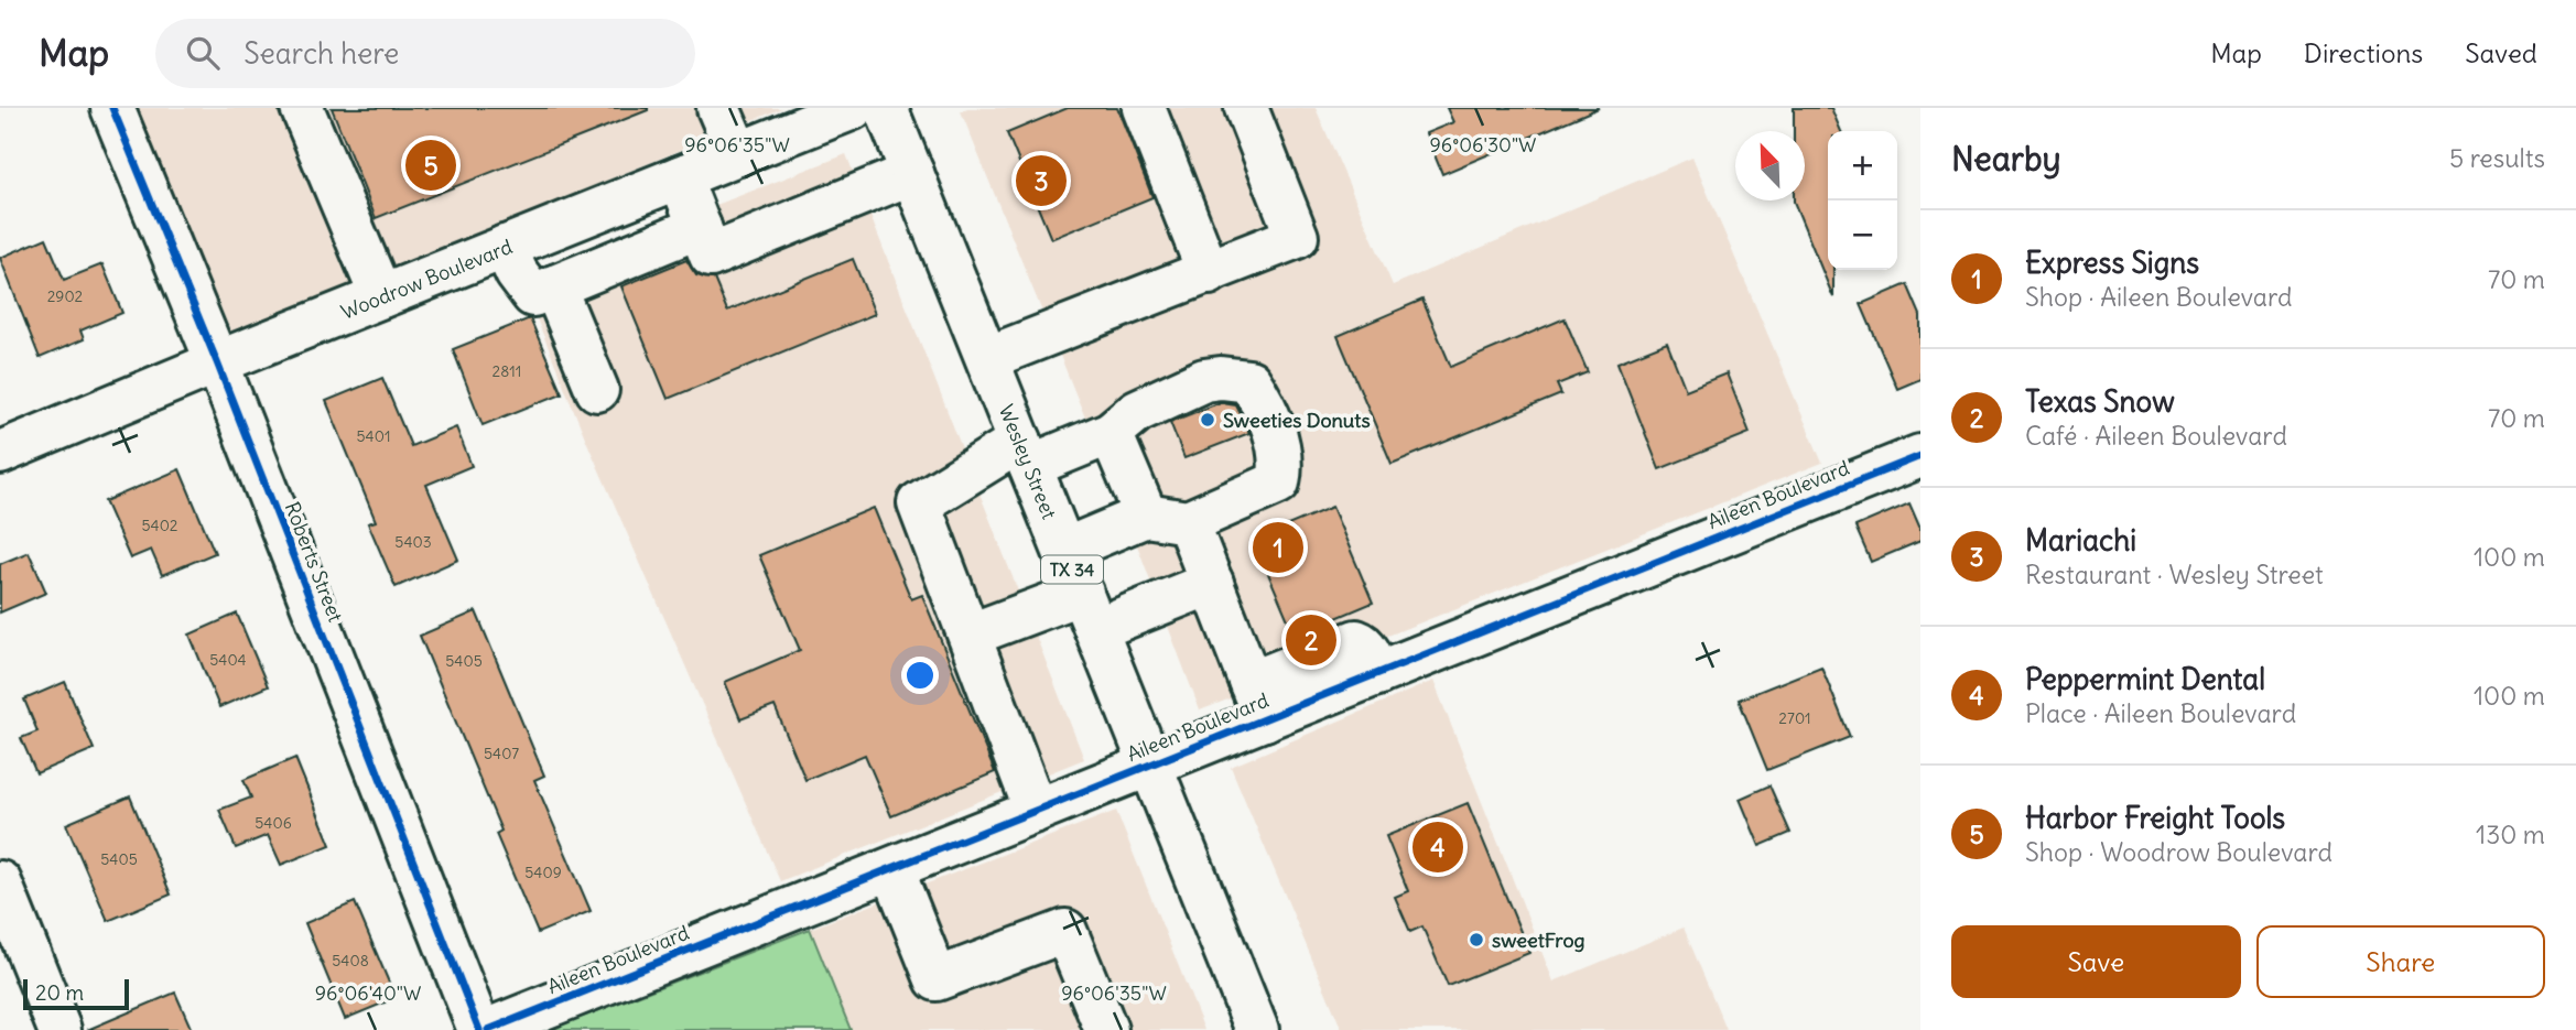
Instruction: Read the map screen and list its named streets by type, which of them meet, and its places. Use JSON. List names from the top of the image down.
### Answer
{
  "streets": {
    "street": [
      "Woodrow Boulevard",
      "Wesley Street",
      "Aileen Boulevard",
      "Roberts Street",
      "TX 34"
    ]
  },
  "crossings": [
    ["Woodrow Boulevard", "Roberts Street"],
    ["Wesley Street", "Aileen Boulevard"]
  ],
  "places": ["Sweeties Donuts", "sweetFrog"],
  "house_numbers": [
    "2902",
    "2811",
    "5401",
    "5402",
    "5403",
    "5404",
    "5405",
    "2701",
    "5407",
    "5406",
    "5405",
    "5409",
    "5408"
  ],
  "scale_bar": "20 m",
  "north": "top left",
  "page": {
    "header": "Map",
    "search": "Search here",
    "nav": ["Map", "Directions", "Saved"],
    "heading": ["Nearby", "5 results"],
    "map_buttons": ["+", "−"],
    "pins": [
      "5",
      "3",
      "1",
      "2",
      "4"
    ],
    "list": [
      {
        "mark": "1",
        "name": "Express Signs",
        "note": "Shop · Aileen Boulevard",
        "value": "70 m"
      },
      {
        "mark": "2",
        "name": "Texas Snow",
        "note": "Café · Aileen Boulevard",
        "value": "70 m"
      },
      {
        "mark": "3",
        "name": "Mariachi",
        "note": "Restaurant · Wesley Street",
        "value": "100 m"
      },
      {
        "mark": "4",
        "name": "Peppermint Dental",
        "note": "Place · Aileen Boulevard",
        "value": "100 m"
      },
      {
        "mark": "5",
        "name": "Harbor Freight Tools",
        "note": "Shop · Woodrow Boulevard",
        "value": "130 m"
      }
    ],
    "buttons": ["Save", "Share"],
    "scale": "20 m"
  },
  "coordinates": ["96°06'35\"W", "96°06'30\"W", "96°06'40\"W"]
}
